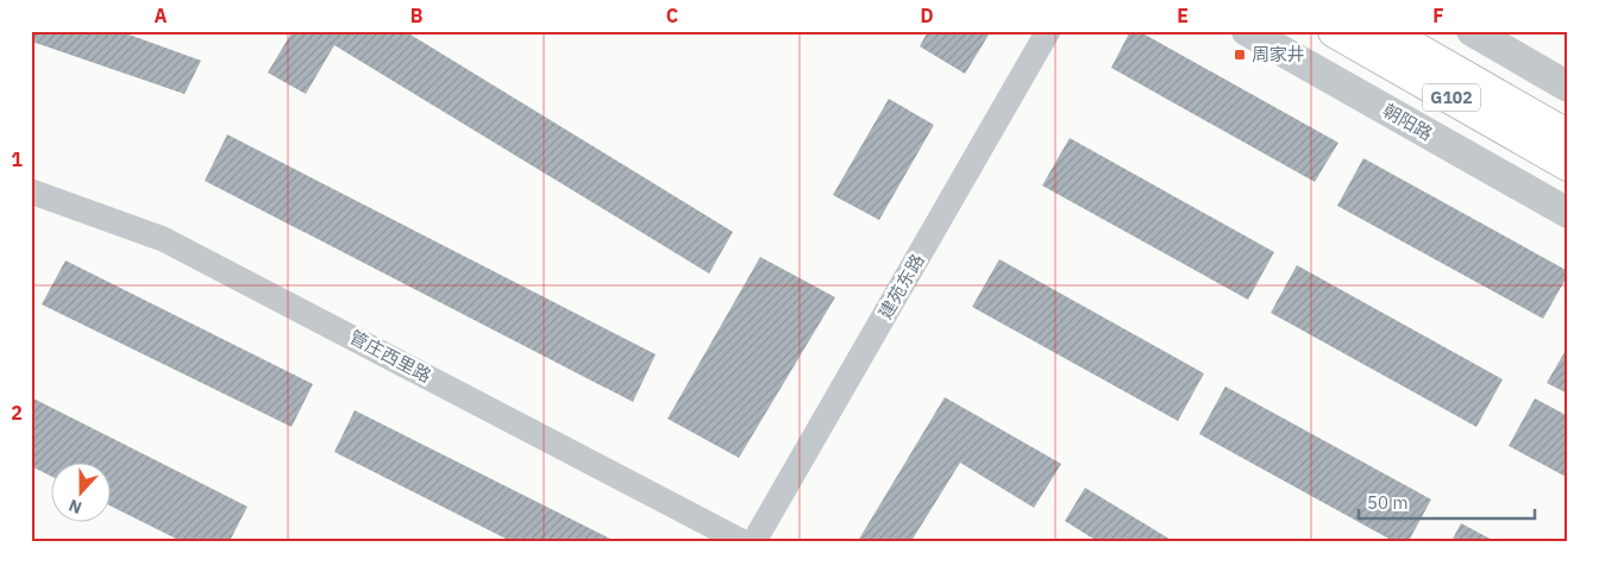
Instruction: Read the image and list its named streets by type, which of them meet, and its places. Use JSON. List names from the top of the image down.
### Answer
{
  "streets": {
    "highway": ["G102"],
    "street": ["朝阳路", "建苑东路", "管庄西里路"]
  },
  "places": {
    "transit": ["周家井"]
  },
  "scale_bar": "50 m",
  "north": "bottom",
  "grid": {
    "columns": [
      "A",
      "B",
      "C",
      "D",
      "E",
      "F"
    ],
    "rows": ["1", "2"]
  }
}
